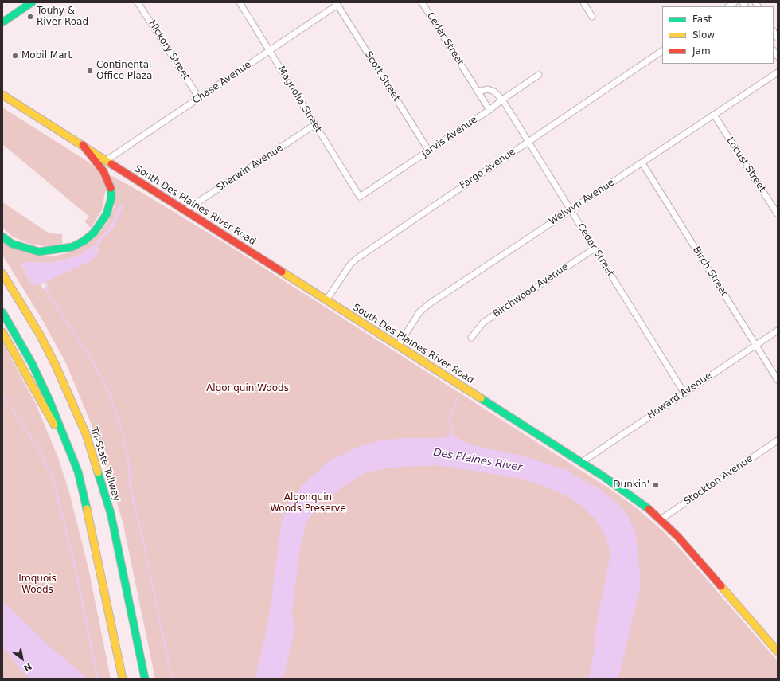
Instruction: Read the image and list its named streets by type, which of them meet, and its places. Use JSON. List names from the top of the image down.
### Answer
{
  "streets": {
    "main road": ["South Des Plaines River Road", "Tri-State Tollway"],
    "street": [
      "Cedar Street",
      "Hickory Street",
      "Scott Street",
      "Chase Avenue",
      "Magnolia Street",
      "Jarvis Avenue",
      "Locust Street",
      "Sherwin Avenue",
      "Fargo Avenue",
      "Welwyn Avenue",
      "Birch Street",
      "Birchwood Avenue",
      "Howard Avenue",
      "Stockton Avenue"
    ]
  },
  "crossings": [
    ["Cedar Street", "Jarvis Avenue"],
    ["Cedar Street", "Fargo Avenue"],
    ["Cedar Street", "Welwyn Avenue"],
    ["Cedar Street", "Birchwood Avenue"],
    ["Cedar Street", "Howard Avenue"],
    ["Hickory Street", "Chase Avenue"],
    ["Scott Street", "Chase Avenue"],
    ["Scott Street", "Jarvis Avenue"],
    ["Chase Avenue", "Magnolia Street"],
    ["Chase Avenue", "South Des Plaines River Road"],
    ["Magnolia Street", "Jarvis Avenue"],
    ["Magnolia Street", "Sherwin Avenue"],
    ["Locust Street", "Welwyn Avenue"],
    ["Sherwin Avenue", "South Des Plaines River Road"],
    ["Fargo Avenue", "South Des Plaines River Road"],
    ["Welwyn Avenue", "South Des Plaines River Road"],
    ["Welwyn Avenue", "Birch Street"],
    ["South Des Plaines River Road", "Howard Avenue"],
    ["South Des Plaines River Road", "Stockton Avenue"],
    ["Birch Street", "Howard Avenue"]
  ],
  "water": ["Des Plaines River"],
  "parks": ["Algonquin Woods", "Algonquin Woods Preserve", "Iroquois Woods"],
  "places": [
    "Touhy & River Road",
    "Mobil Mart",
    "Continental Office Plaza",
    "Dunkin'"
  ],
  "legend": ["Fast", "Slow", "Jam"],
  "north": "bottom right"
}
